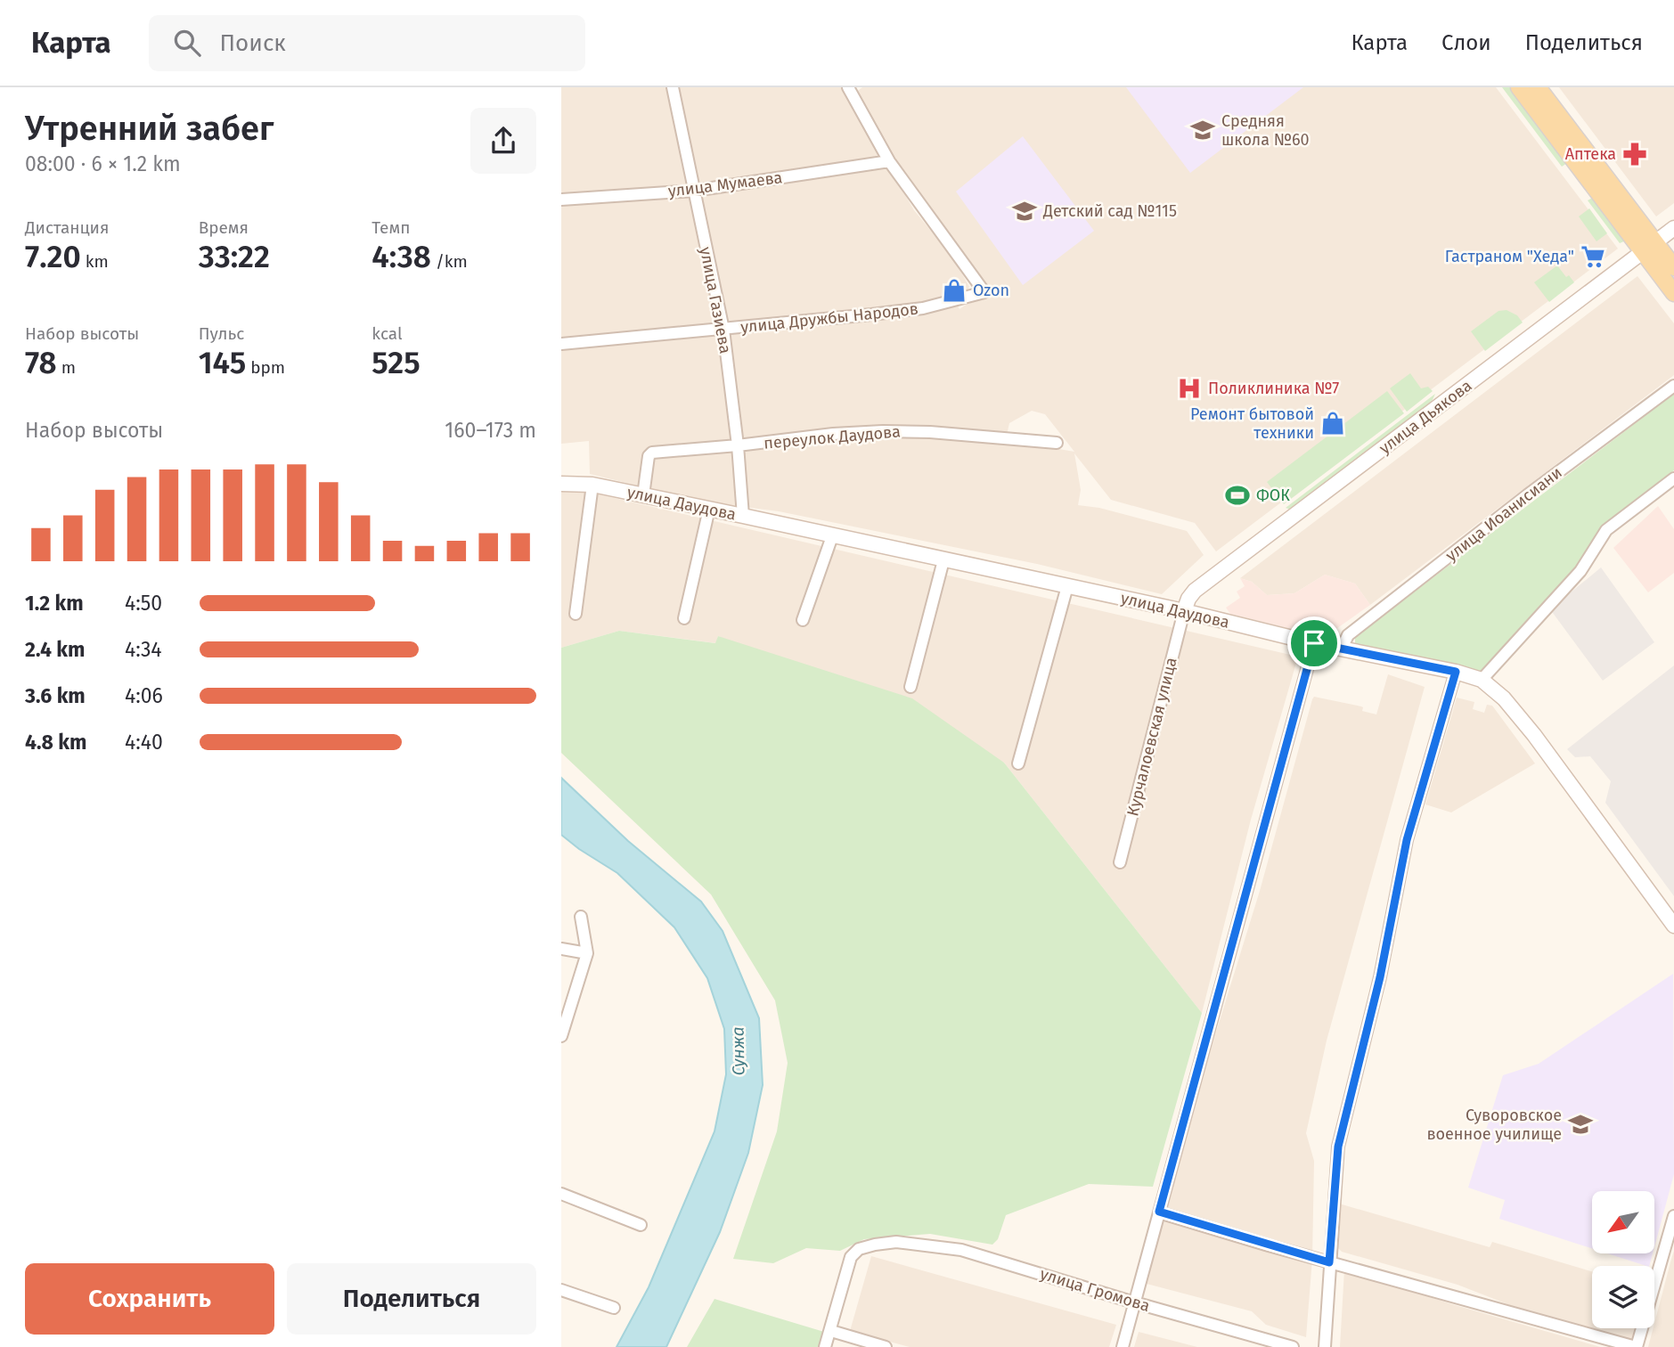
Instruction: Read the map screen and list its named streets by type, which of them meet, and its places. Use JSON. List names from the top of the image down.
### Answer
{
  "streets": {
    "street": [
      "улица Мумаева",
      "улица Газиева",
      "улица Дружбы Народов",
      "улица Дьякова",
      "переулок Даудова",
      "улица Даудова",
      "улица Иоанисиани",
      "Курчалоевская улица",
      "улица Громова"
    ]
  },
  "crossings": [
    ["улица Мумаева", "улица Газиева"],
    ["улица Мумаева", "улица Дружбы Народов"],
    ["улица Газиева", "улица Дружбы Народов"],
    ["улица Газиева", "переулок Даудова"],
    ["улица Газиева", "улица Даудова"],
    ["улица Дьякова", "улица Даудова"],
    ["улица Дьякова", "Курчалоевская улица"],
    ["переулок Даудова", "улица Даудова"],
    ["улица Даудова", "улица Иоанисиани"],
    ["улица Даудова", "Курчалоевская улица"]
  ],
  "water": ["Сунжа"],
  "places": {
    "school or university": ["Средняя школа №60", "Детский сад №115", "Суворовское военное училище"],
    "pharmacy": ["Аптека"],
    "supermarket": ["Гастраном \"Хеда\""],
    "shop": ["Ozon", "Ремонт бытовой техники"],
    "hospital": ["Поликлиника №7"],
    "sports": ["ФОК"]
  },
  "north": "bottom left",
  "page": {
    "header": "Карта",
    "search": "Поиск",
    "nav": ["Карта", "Слои", "Поделиться"],
    "heading": ["Утренний забег", "08:00 · 6 × 1.2 km"],
    "stats": [
      ["Дистанция", "7.20 km"],
      ["Время", "33:22"],
      ["Темп", "4:38 /km"],
      ["Набор высоты", "78 m"],
      ["Пульс", "145 bpm"],
      ["kcal", "525"]
    ],
    "chart": ["Набор высоты", "160–173 m"],
    "list": [
      {
        "name": "1.2 km",
        "note": "4:50"
      },
      {
        "name": "2.4 km",
        "note": "4:34"
      },
      {
        "name": "3.6 km",
        "note": "4:06"
      },
      {
        "name": "4.8 km",
        "note": "4:40"
      }
    ],
    "buttons": ["Сохранить", "Поделиться"]
  }
}
